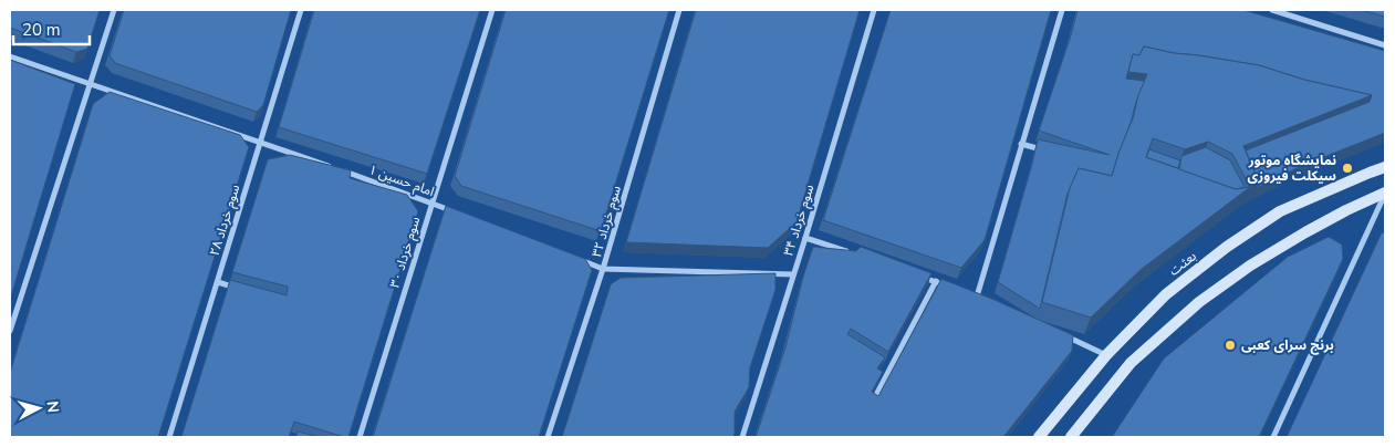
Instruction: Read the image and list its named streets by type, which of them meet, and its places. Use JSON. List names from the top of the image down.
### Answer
{
  "streets": {
    "main road": ["بعثت"],
    "street": [
      "امام حسین ۱",
      "سوم خرداد ۲۸",
      "سوم خرداد ۳۴",
      "سوم خرداد ۳۲",
      "سوم خرداد ۳۰"
    ]
  },
  "crossings": [
    ["امام حسین ۱", "سوم خرداد ۳۰"]
  ],
  "places": ["نمایشگاه موتور سیکلت فیروزی", "برنج سرای کعبی"],
  "scale_bar": "20 m",
  "north": "right"
}
